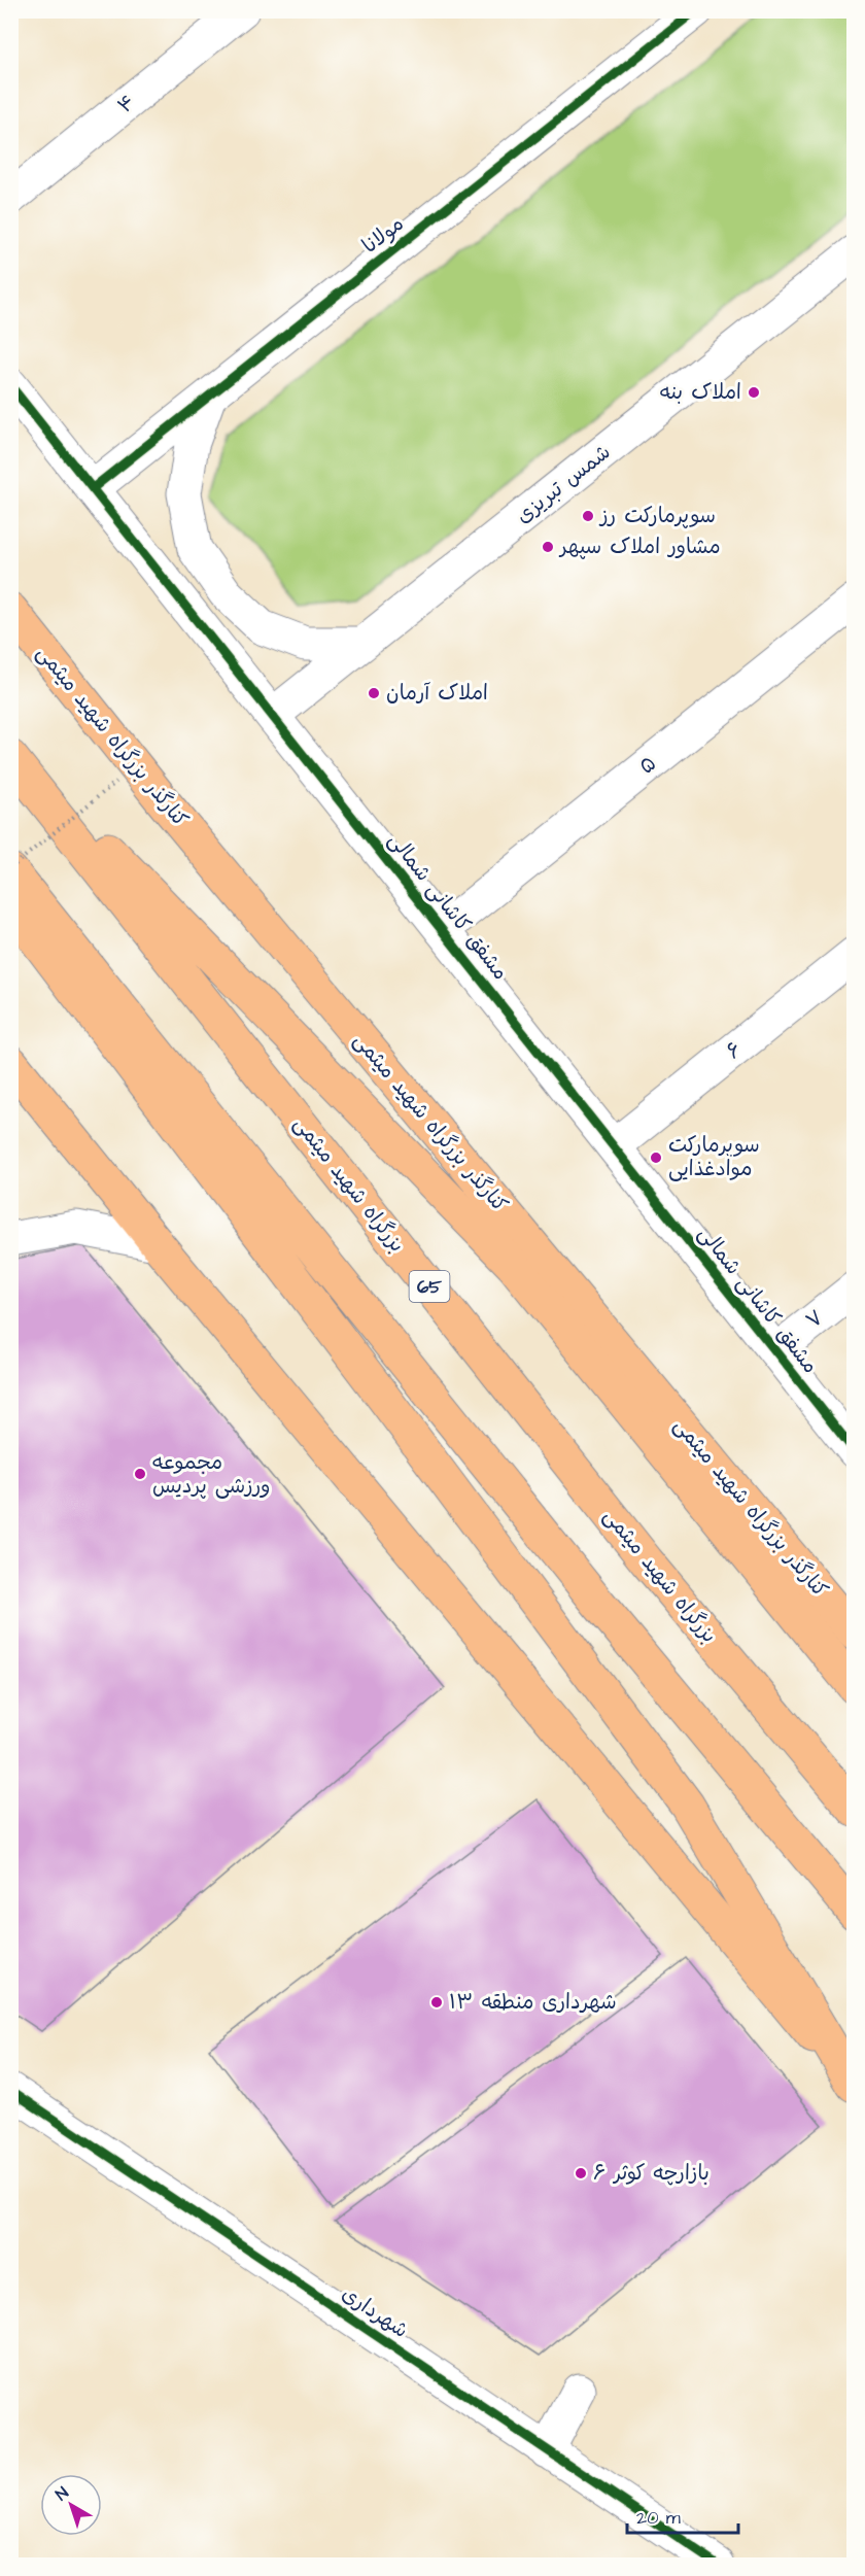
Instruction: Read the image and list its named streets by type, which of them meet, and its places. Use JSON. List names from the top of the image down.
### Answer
{
  "streets": {
    "main road": ["کنارگذر بزرگراه شهید میثمی", "بزرگراه شهید میثمی", "65"],
    "street": [
      "۴",
      "مولانا",
      "شمس تبریزی",
      "۵",
      "مشفق کاشانی شمالی",
      "۶",
      "۷",
      "شهرداری"
    ]
  },
  "crossings": [
    ["مولانا", "مشفق کاشانی شمالی"],
    ["شمس تبریزی", "مشفق کاشانی شمالی"],
    ["۵", "مشفق کاشانی شمالی"],
    ["مشفق کاشانی شمالی", "۶"],
    ["مشفق کاشانی شمالی", "۷"]
  ],
  "places": [
    "املاک بنه",
    "سوپرمارکت رز",
    "مشاور املاک سپهر",
    "املاک آرمان",
    "سوپرمارکت موادغذایی",
    "مجموعه ورزشی پردیس",
    "شهرداری منطقه ۱۳",
    "بازارچه کوثر ۶"
  ],
  "scale_bar": "20 m",
  "north": "top left"
}
